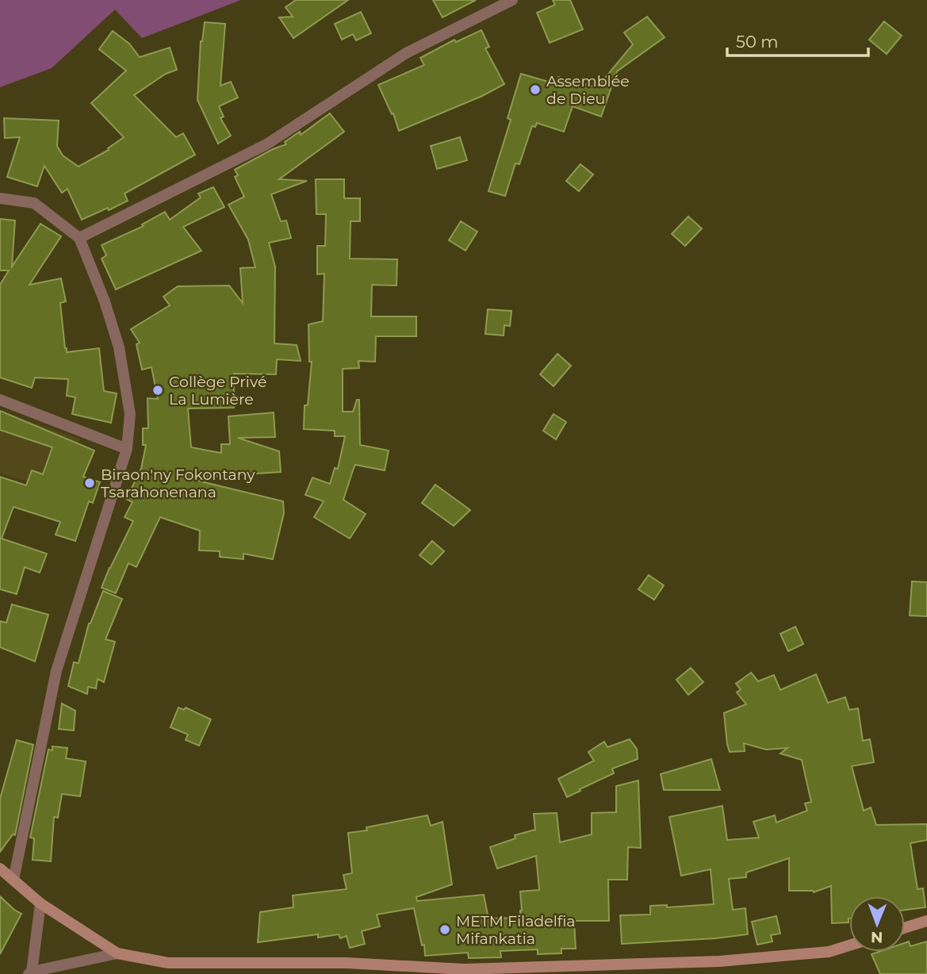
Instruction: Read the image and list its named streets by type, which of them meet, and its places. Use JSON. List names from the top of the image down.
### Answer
{
  "places": [
    "Assemblée de Dieu",
    "Collège Privé La Lumière",
    "Biraon'ny Fokontany Tsarahonenana",
    "METM Filadelfia Mifankatia"
  ],
  "scale_bar": "50 m",
  "north": "bottom"
}
